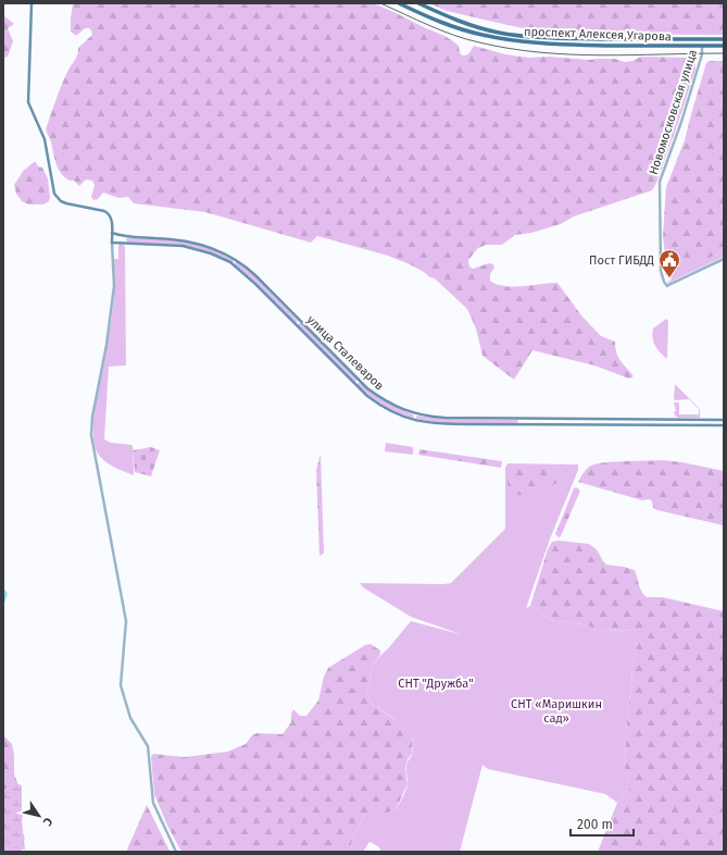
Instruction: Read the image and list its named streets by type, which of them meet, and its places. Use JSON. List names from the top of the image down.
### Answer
{
  "streets": {
    "main road": ["проспект Алексея Угарова", "улица Сталеваров"],
    "street": ["Новомосковская улица"]
  },
  "crossings": [
    ["проспект Алексея Угарова", "Новомосковская улица"]
  ],
  "parks": ["СНТ \"Дружба\"", "СНТ «Маришкин сад»"],
  "places": {
    "public building": ["Пост ГИБДД"]
  },
  "scale_bar": "200 m",
  "north": "bottom right"
}
